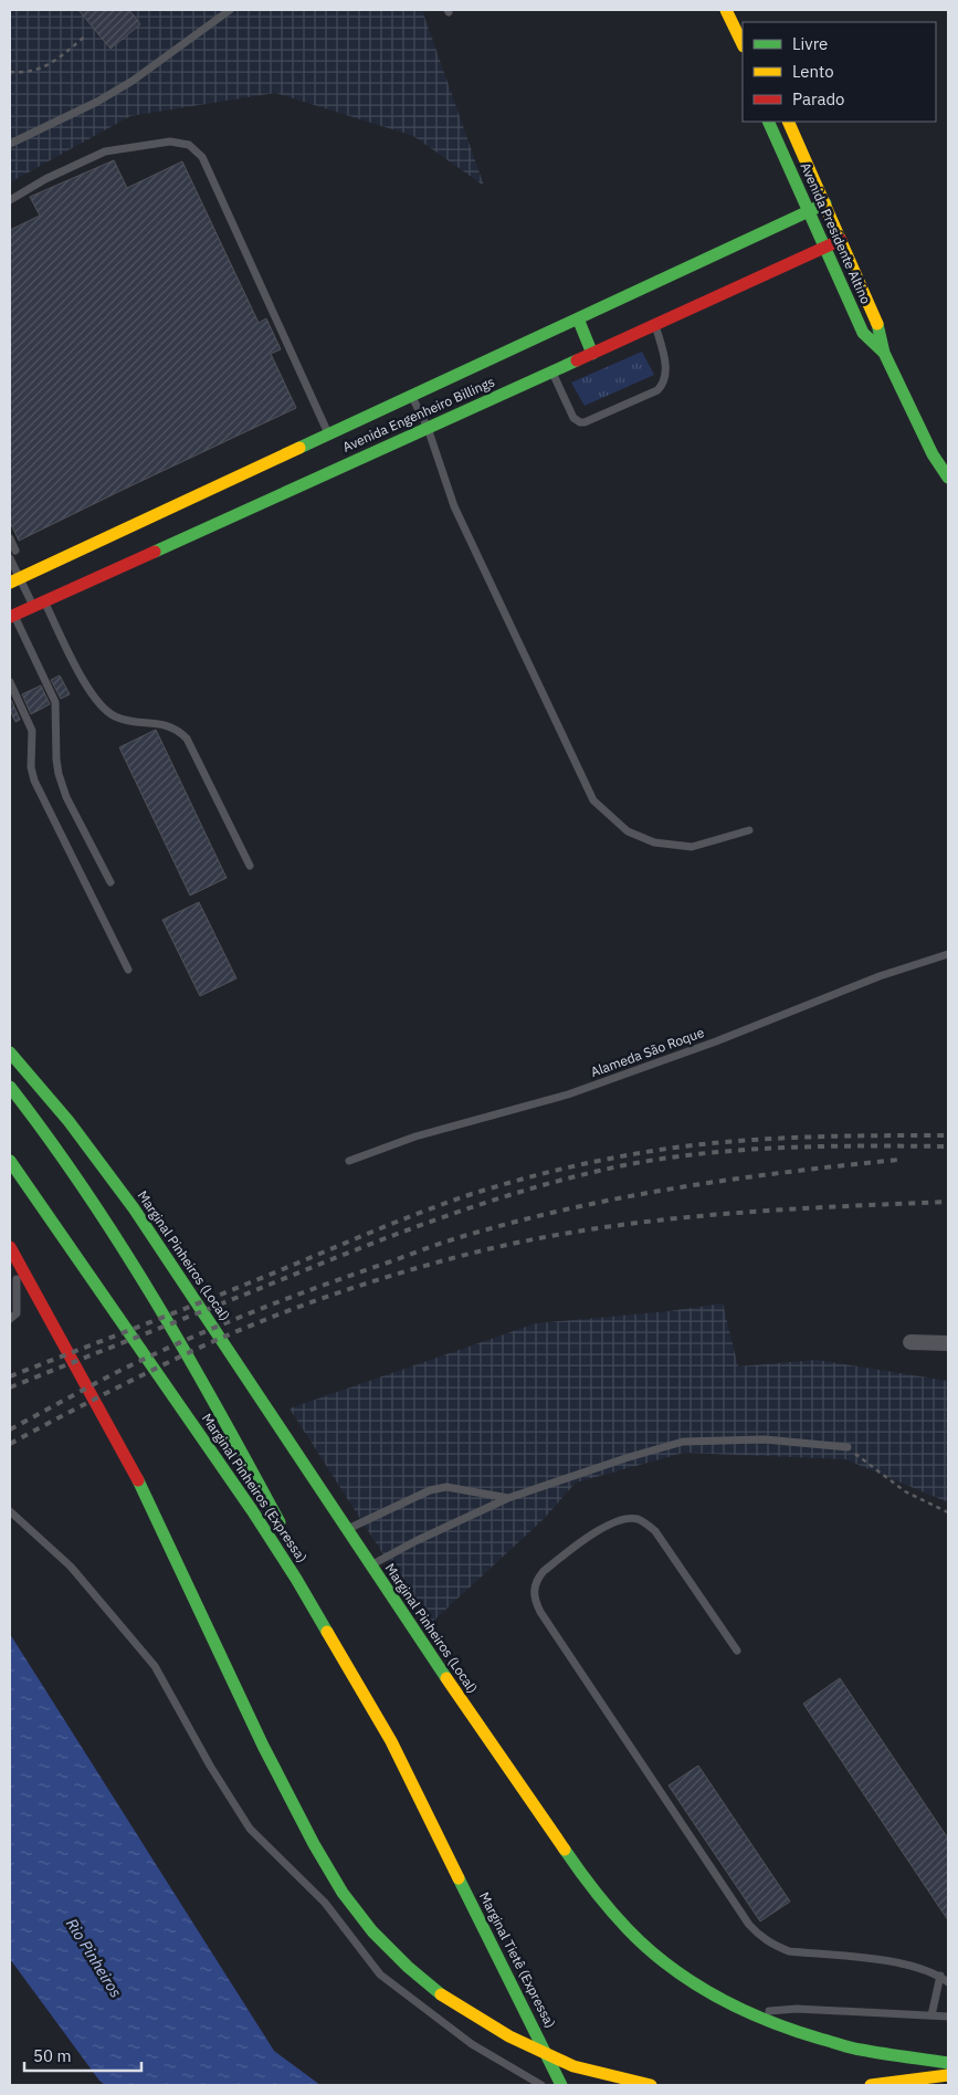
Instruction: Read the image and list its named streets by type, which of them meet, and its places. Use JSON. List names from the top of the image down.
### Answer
{
  "streets": {
    "main road": [
      "Avenida Presidente Altino",
      "Avenida Engenheiro Billings",
      "Marginal Pinheiros (Local)",
      "Marginal Pinheiros (Expressa)",
      "Marginal Tietê (Expressa)"
    ],
    "lane": ["Alameda São Roque"]
  },
  "crossings": [
    ["Avenida Presidente Altino", "Avenida Engenheiro Billings"],
    ["Marginal Pinheiros (Expressa)", "Marginal Tietê (Expressa)"]
  ],
  "water": ["Rio Pinheiros"],
  "legend": ["Livre", "Lento", "Parado"],
  "scale_bar": "50 m"
}
